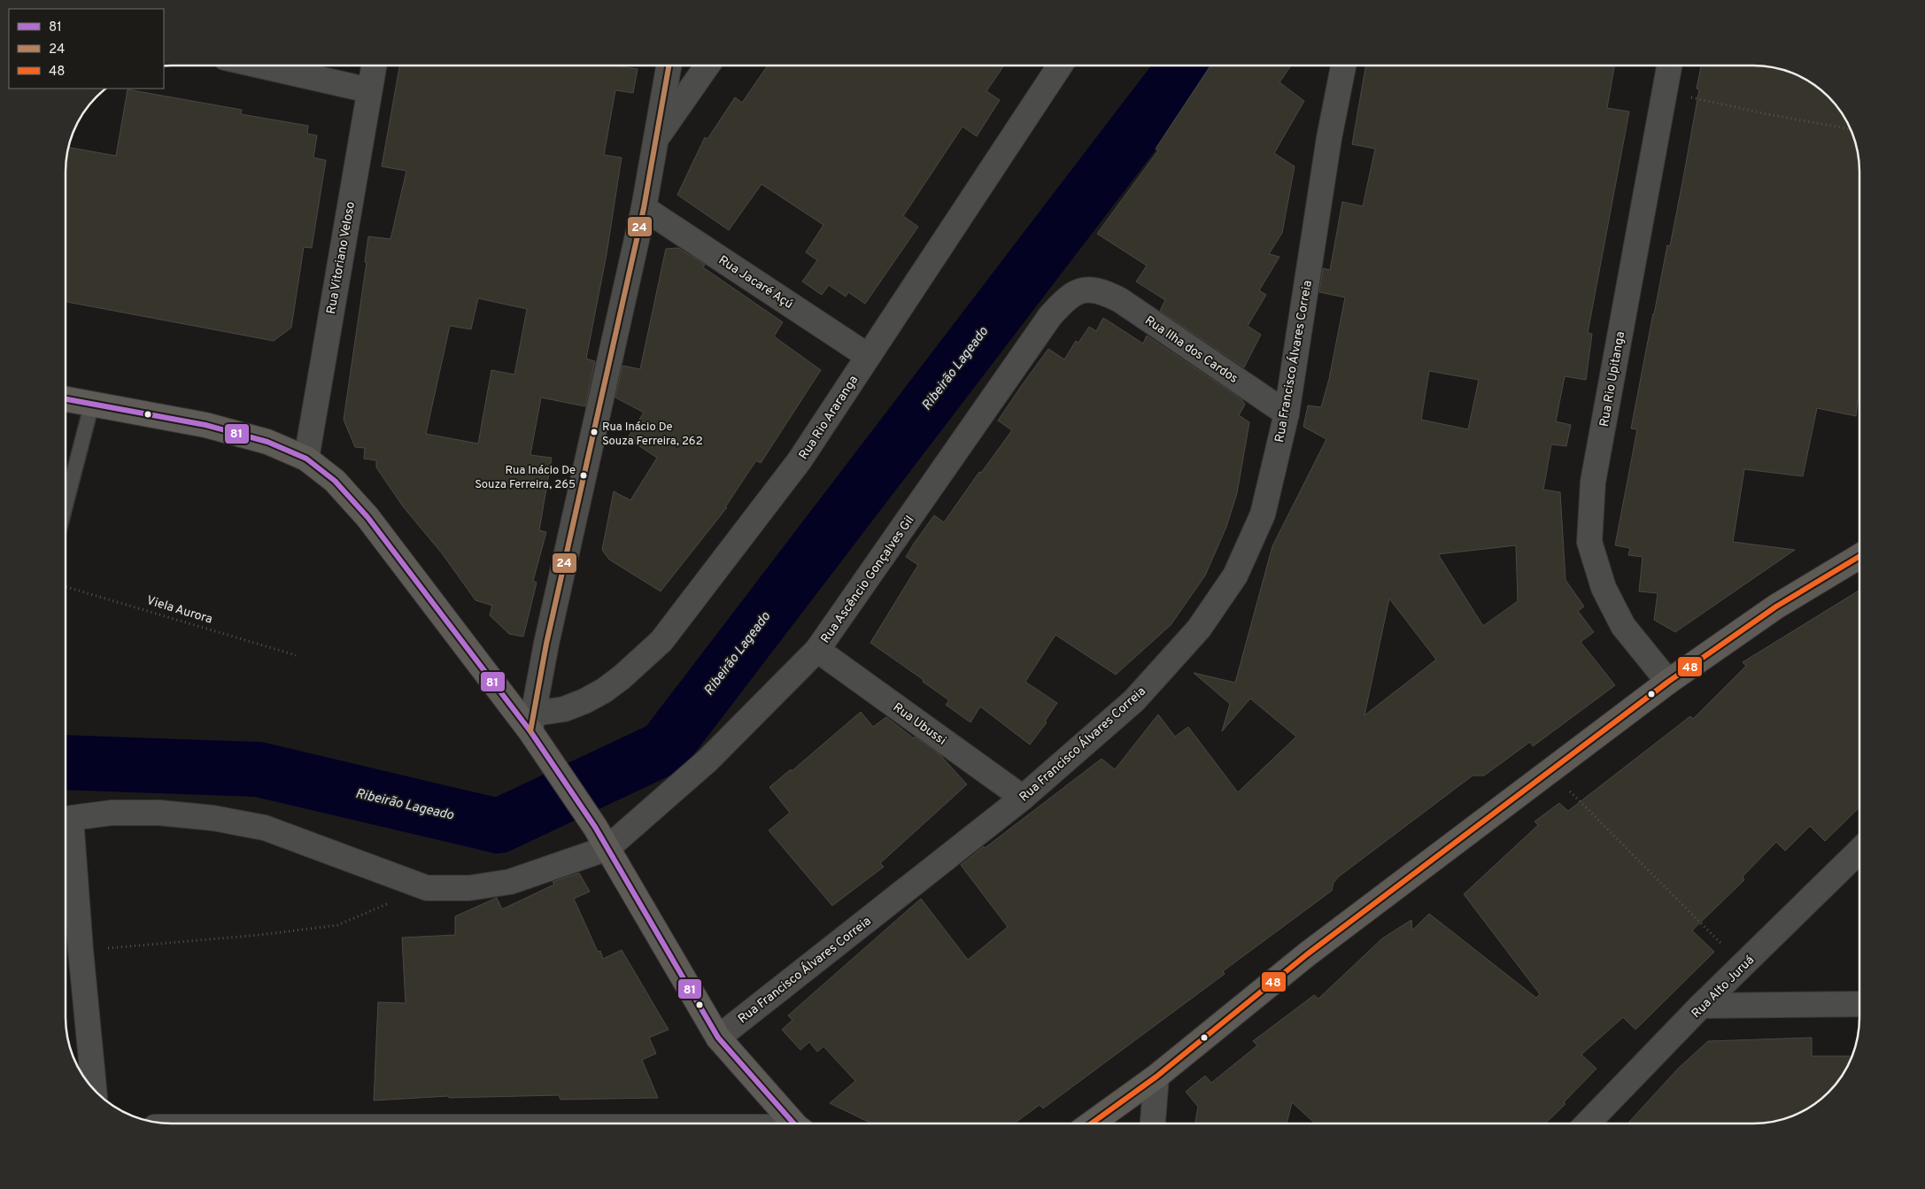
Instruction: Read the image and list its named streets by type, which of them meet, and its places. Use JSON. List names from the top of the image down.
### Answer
{
  "streets": {
    "street": [
      "Rua Vitoriano Veloso",
      "Rua Jacaré Açú",
      "Rua Ilha dos Cardos",
      "Rua Francisco Álvares Correia",
      "Rua Rio Upitanga",
      "Rua Rio Araranga",
      "Rua Ascêncio Gonçalves Gil",
      "Rua Ubussi",
      "Rua Alto Juruá"
    ],
    "path": ["Viela Aurora"]
  },
  "crossings": [
    ["Rua Jacaré Açú", "Rua Rio Araranga"],
    ["Rua Ilha dos Cardos", "Rua Francisco Álvares Correia"],
    ["Rua Ilha dos Cardos", "Rua Ascêncio Gonçalves Gil"],
    ["Rua Francisco Álvares Correia", "Rua Ubussi"],
    ["Rua Ascêncio Gonçalves Gil", "Rua Ubussi"]
  ],
  "water": ["Ribeirão Lageado"],
  "places": ["Rua Inácio De Souza Ferreira, 262", "Rua Inácio De Souza Ferreira, 265"],
  "lines": ["transit line 24", "transit line 81", "transit line 48"],
  "legend": ["81", "24", "48"]
}
